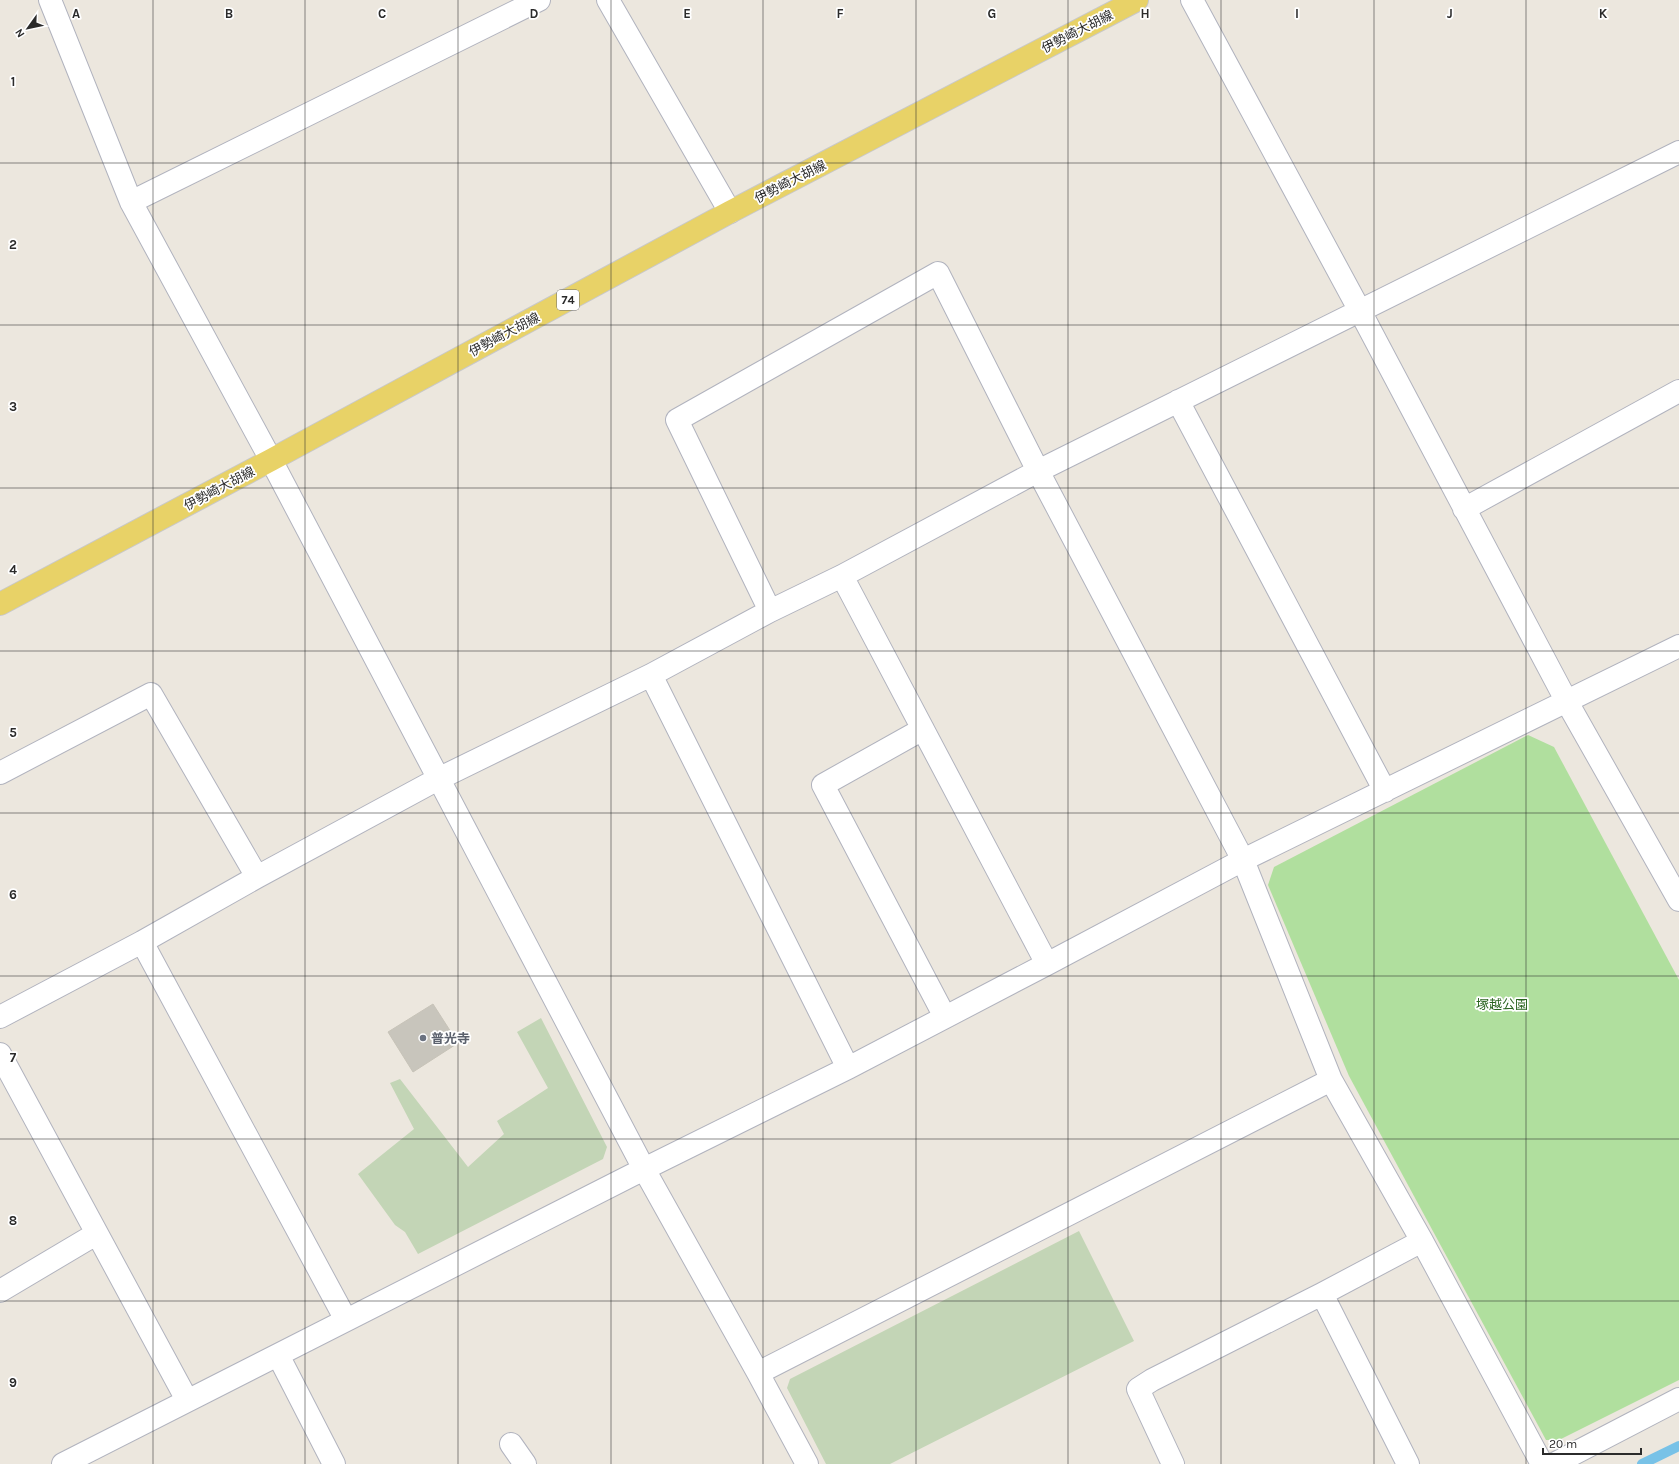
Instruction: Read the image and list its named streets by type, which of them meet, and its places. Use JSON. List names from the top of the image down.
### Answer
{
  "streets": {
    "main road": ["伊勢崎大胡線", "74"]
  },
  "parks": ["塚越公園"],
  "places": ["普光寺"],
  "scale_bar": "20 m",
  "north": "bottom left",
  "grid": {
    "columns": [
      "A",
      "B",
      "C",
      "D",
      "E",
      "F",
      "G",
      "H",
      "I",
      "J",
      "K"
    ],
    "rows": [
      "1",
      "2",
      "3",
      "4",
      "5",
      "6",
      "7",
      "8",
      "9"
    ]
  }
}
